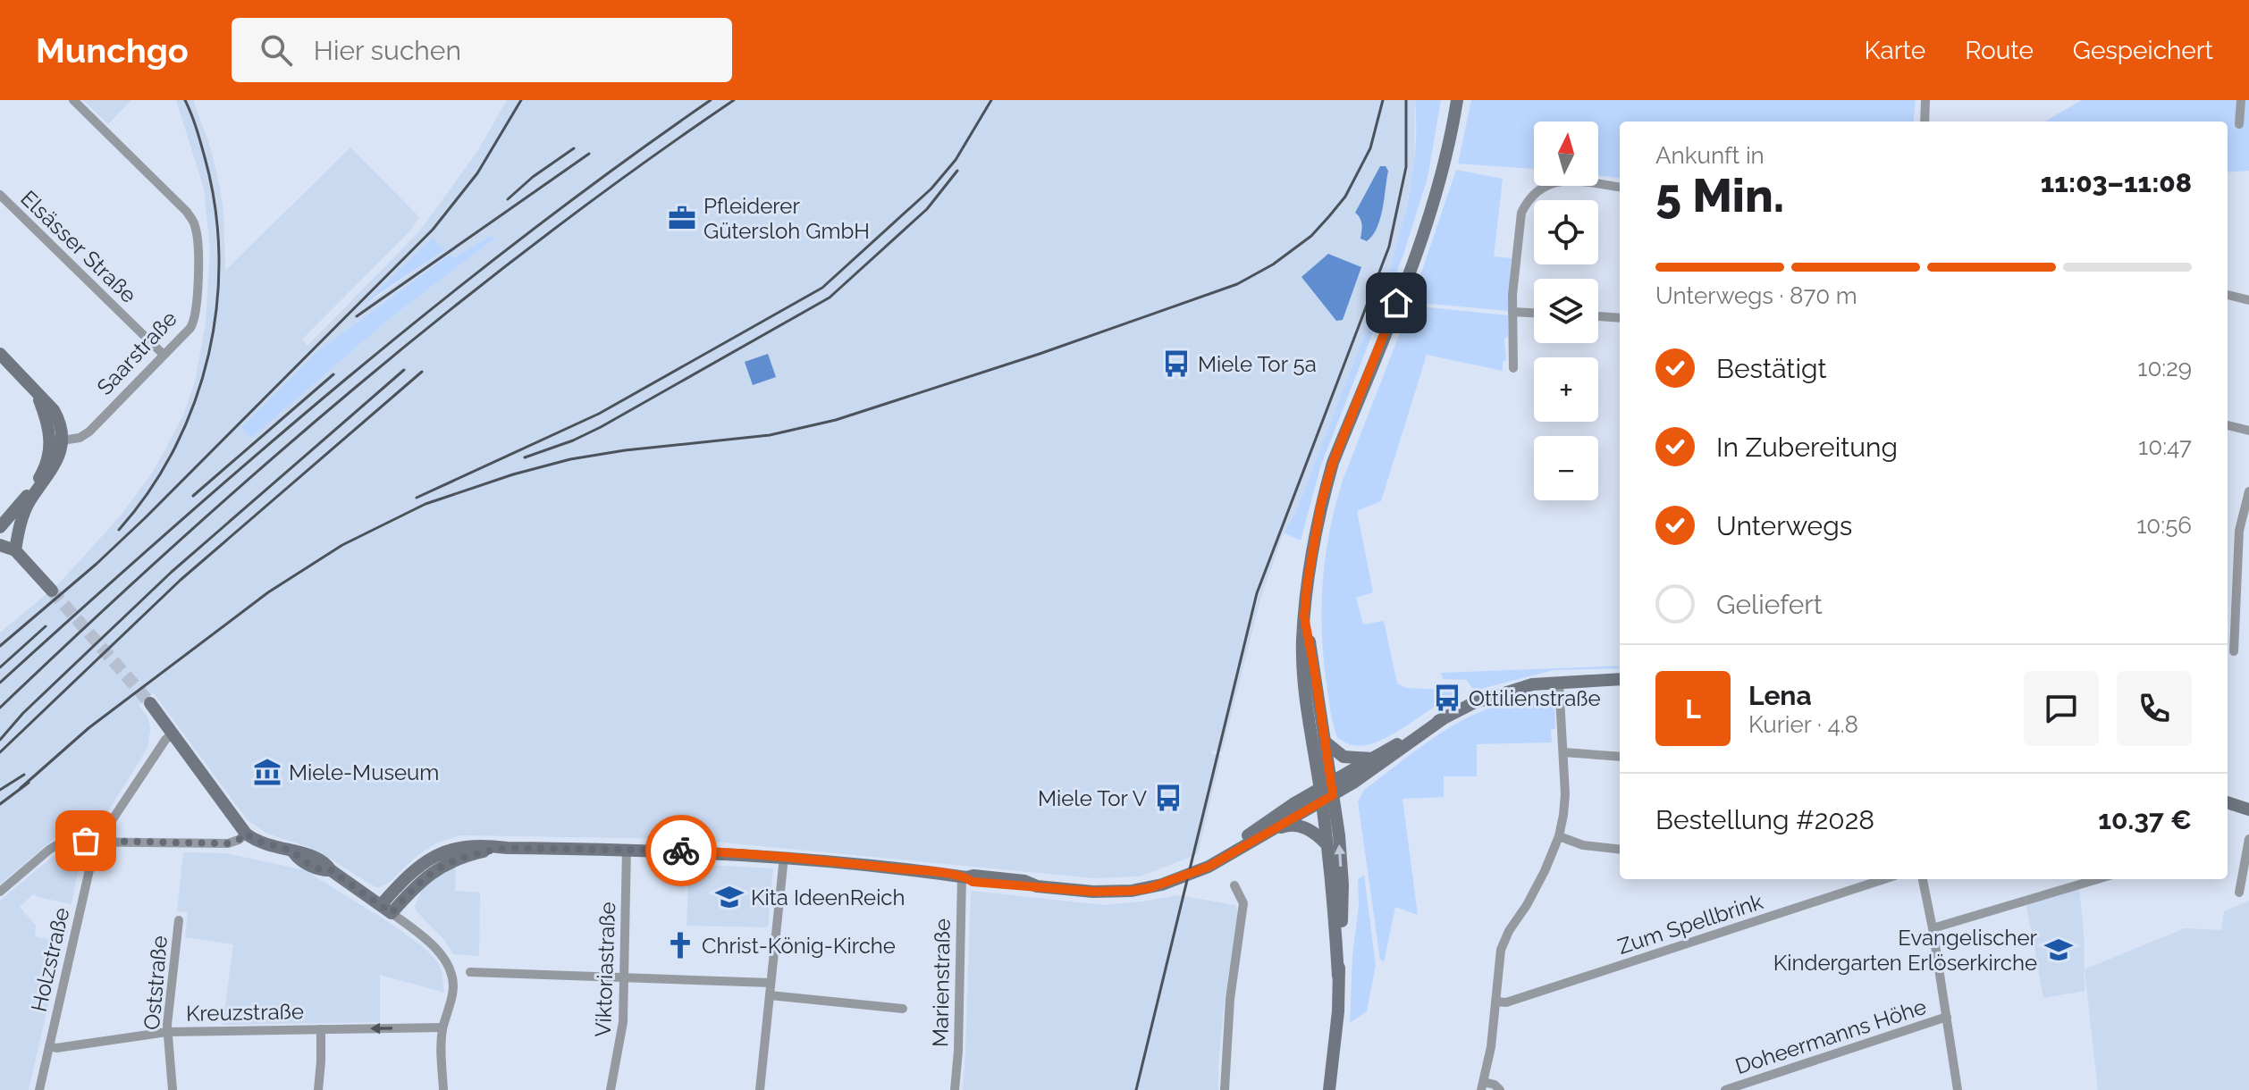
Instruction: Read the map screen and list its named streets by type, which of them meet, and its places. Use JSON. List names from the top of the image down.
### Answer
{
  "streets": {
    "street": [
      "Elsässer Straße",
      "Saarstraße",
      "Zum Spellbrink",
      "Holzstraße",
      "Viktoriastraße",
      "Oststraße",
      "Marienstraße",
      "Kreuzstraße",
      "Doheermanns Höhe"
    ]
  },
  "crossings": [
    ["Elsässer Straße", "Saarstraße"],
    ["Holzstraße", "Kreuzstraße"],
    ["Oststraße", "Kreuzstraße"]
  ],
  "places": {
    "office": ["Pfleiderer Gütersloh GmbH"],
    "bus stop": ["Miele Tor 5a", "Ottilienstraße", "Miele Tor V"],
    "museum": ["Miele-Museum"],
    "school or university": ["Kita IdeenReich", "Evangelischer Kindergarten Erlöserkirche"],
    "church": ["Christ-König-Kirche"]
  },
  "north": "top",
  "page": {
    "header": "Munchgo",
    "search": "Hier suchen",
    "nav": ["Karte", "Route", "Gespeichert"],
    "map_buttons": ["+", "−"],
    "heading": ["5 Min.", "Ankunft in", "11:03–11:08"],
    "panel": [
      "Lena",
      "Kurier · 4.8",
      "Bestellung #2028",
      "10.37 €"
    ],
    "bar": "Unterwegs · 870 m",
    "list": [
      ["Bestätigt", "10:29"],
      ["In Zubereitung", "10:47"],
      ["Unterwegs", "10:56"],
      "Geliefert"
    ],
    "round": "L"
  }
}
